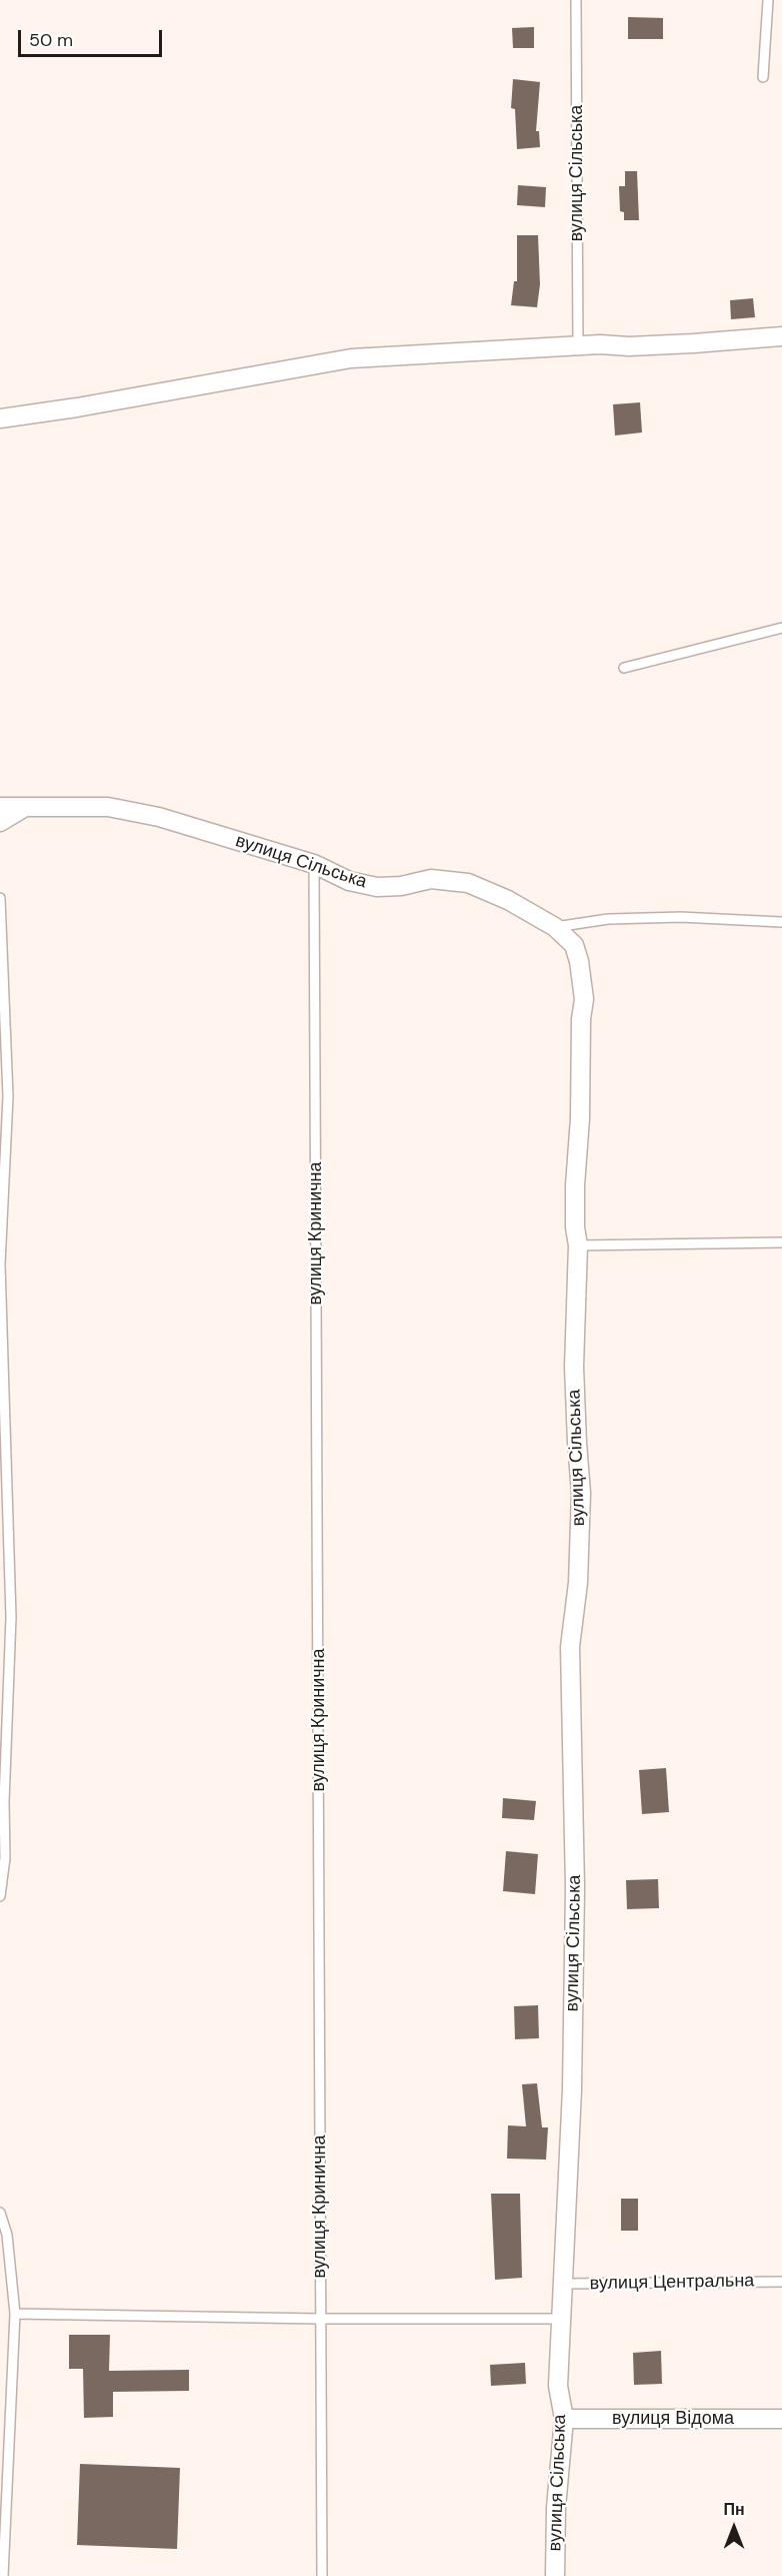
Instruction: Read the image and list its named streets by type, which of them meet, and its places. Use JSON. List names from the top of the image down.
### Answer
{
  "streets": {
    "street": ["вулиця Сільська", "вулиця Відома"],
    "lane": ["вулиця Кринична", "вулиця Центральна"]
  },
  "crossings": [
    ["вулиця Сільська", "вулиця Кринична"],
    ["вулиця Сільська", "вулиця Центральна"],
    ["вулиця Сільська", "вулиця Відома"]
  ],
  "scale_bar": "50 m",
  "north": "top"
}
